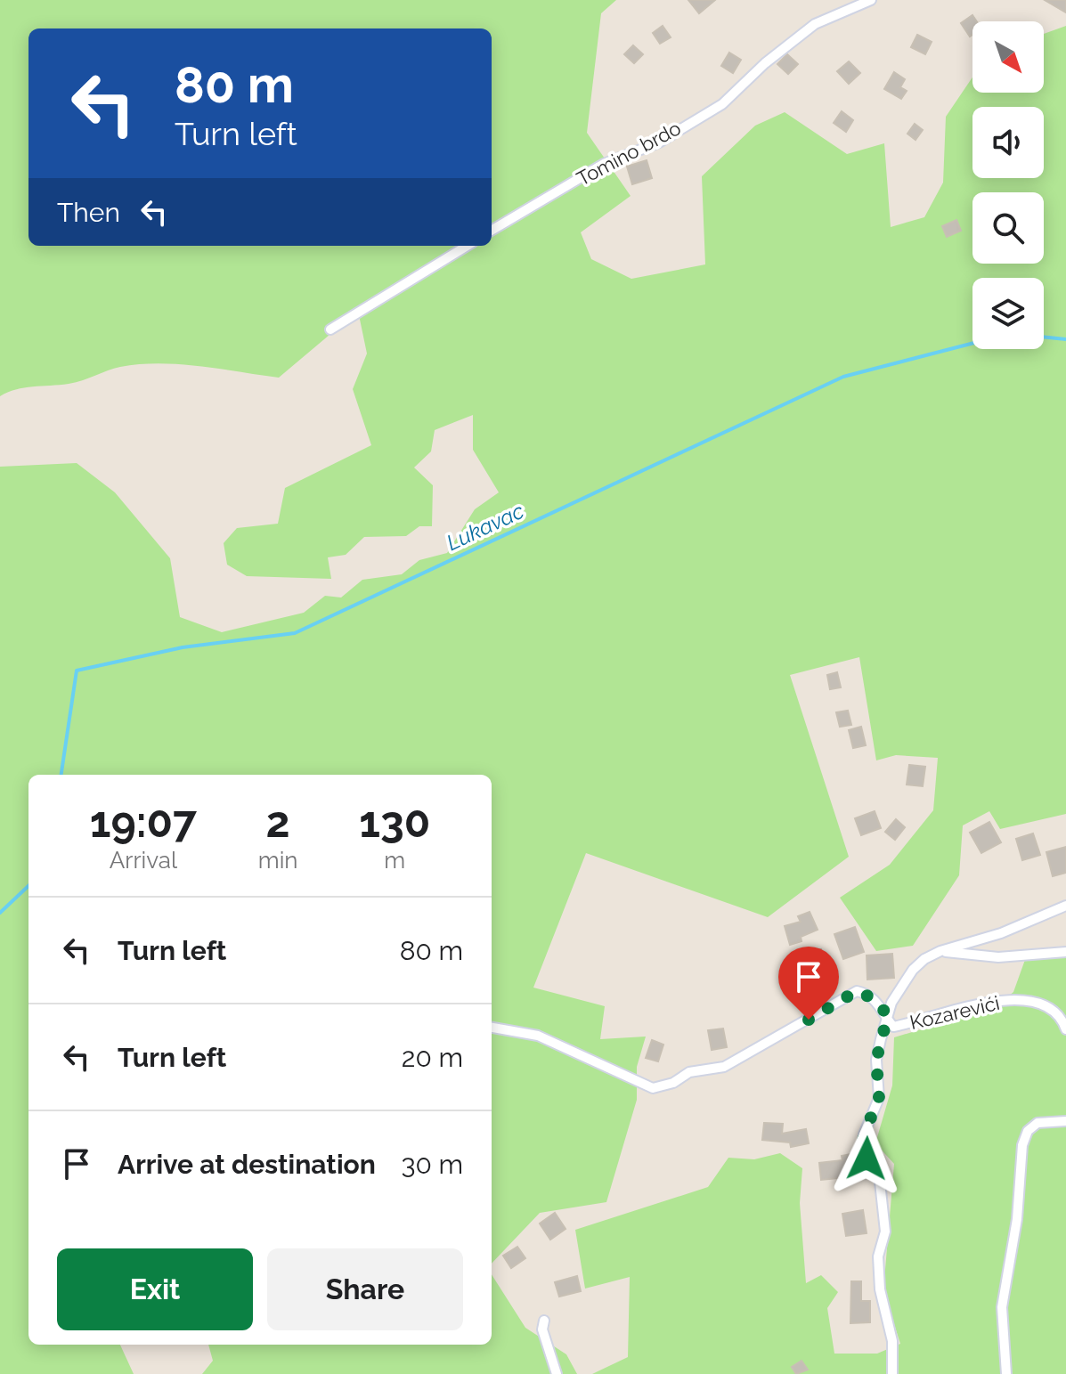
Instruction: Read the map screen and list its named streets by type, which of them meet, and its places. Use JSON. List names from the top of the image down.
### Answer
{
  "streets": {
    "street": ["Tomino brdo", "Kozarevići"]
  },
  "water": ["Lukavac"],
  "north": "bottom right",
  "page": {
    "turn": ["80 m", "Turn left"],
    "then": "Then",
    "eta": [
      "19:07",
      "Arrival",
      "2",
      "min",
      "130",
      "m"
    ],
    "list": [
      {
        "name": "Turn left",
        "value": "80 m"
      },
      {
        "name": "Turn left",
        "value": "20 m"
      },
      {
        "name": "Arrive at destination",
        "value": "30 m"
      }
    ],
    "buttons": ["Exit", "Share"]
  }
}
